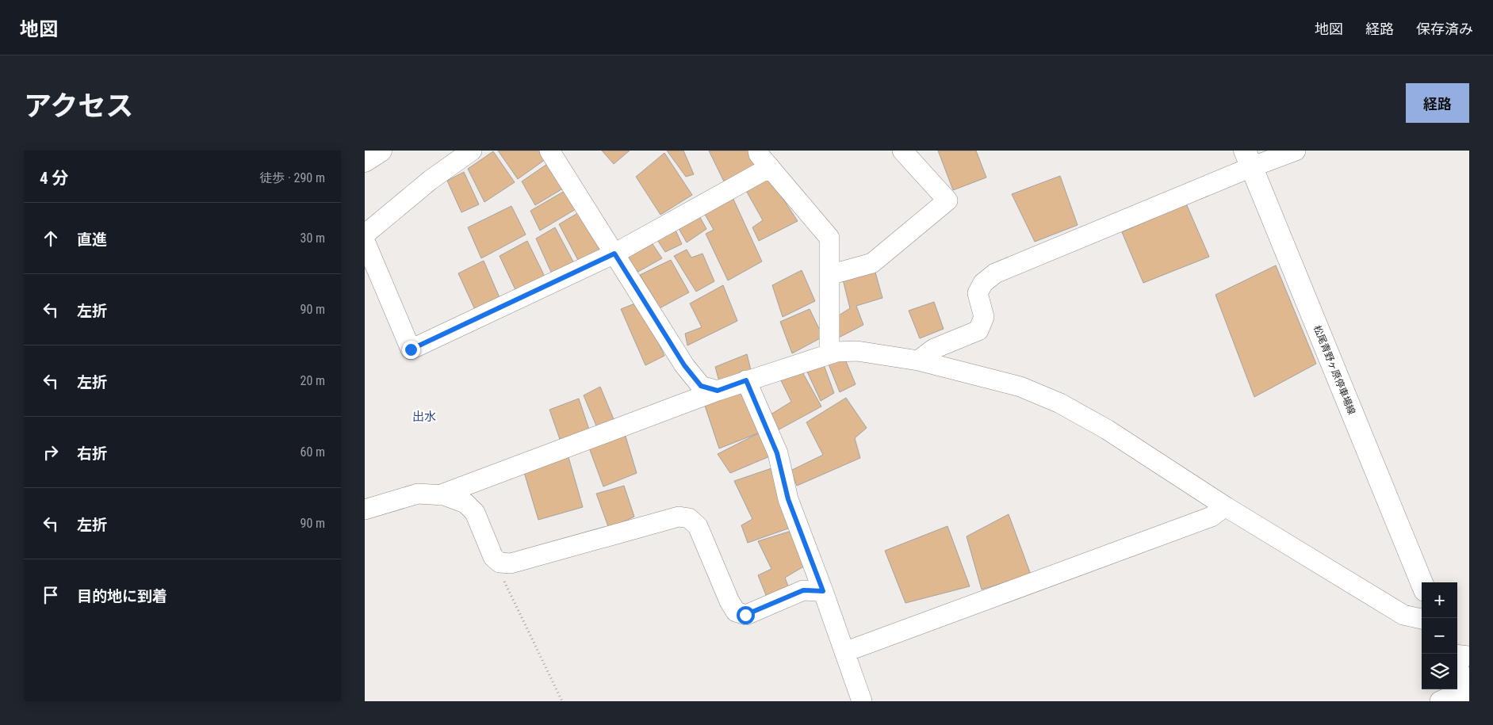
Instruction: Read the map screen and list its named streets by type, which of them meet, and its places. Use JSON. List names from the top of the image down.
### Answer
{
  "streets": {
    "main road": ["松尾青野ヶ原停車場線"]
  },
  "districts": ["出水"],
  "page": {
    "header": "地図",
    "nav": ["地図", "経路", "保存済み"],
    "title": "アクセス",
    "buttons": "経路",
    "heading": ["4 分", "徒歩 · 290 m"],
    "list": [
      ["直進", "30 m"],
      ["左折", "90 m"],
      ["左折", "20 m"],
      ["右折", "60 m"],
      ["左折", "90 m"],
      "目的地に到着"
    ],
    "map_buttons": ["+", "−"]
  }
}
